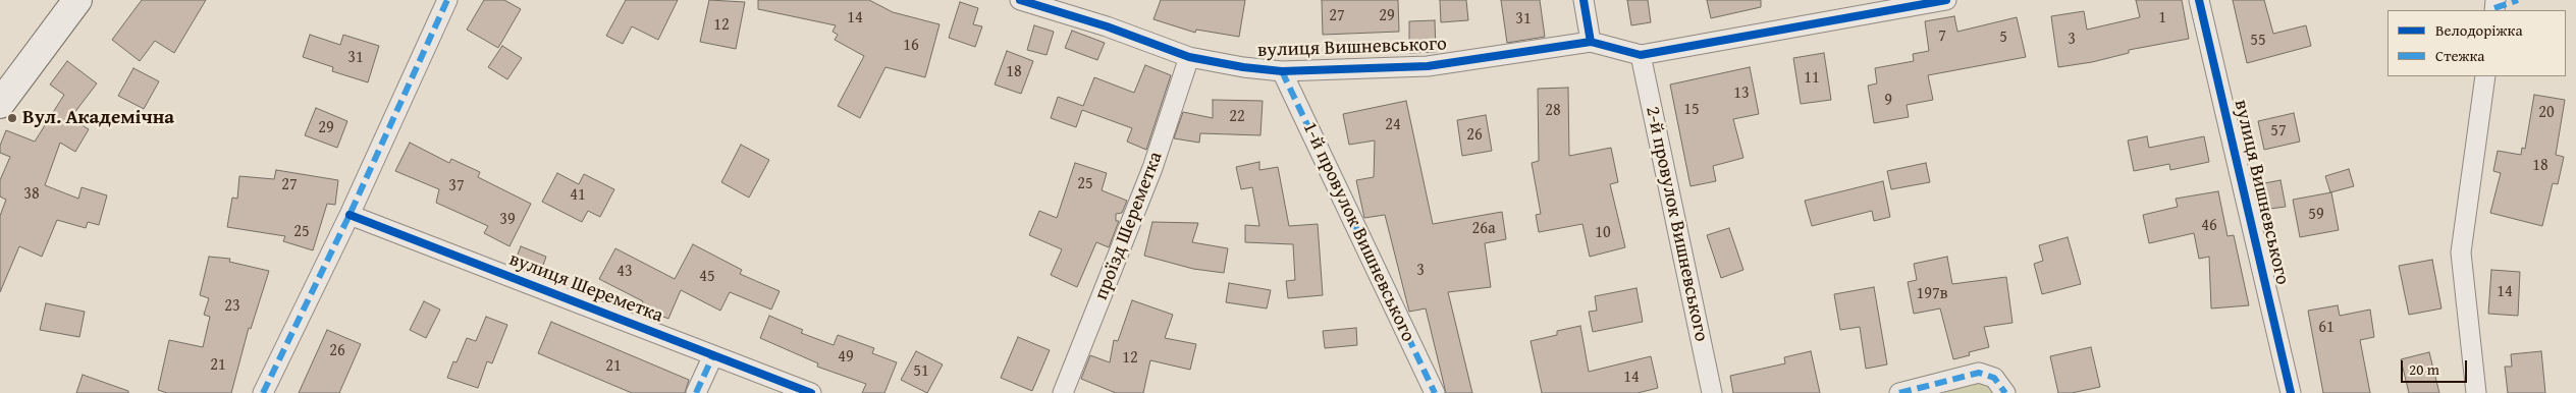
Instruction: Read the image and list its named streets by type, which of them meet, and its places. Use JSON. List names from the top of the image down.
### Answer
{
  "streets": {
    "street": [
      "вулиця Вишневського",
      "2-й провулок Вишневського",
      "проїзд Шереметка",
      "1-й провулок Вишневського",
      "вулиця Шереметка"
    ]
  },
  "crossings": [
    ["вулиця Вишневського", "проїзд Шереметка"],
    ["вулиця Вишневського", "1-й провулок Вишневського"]
  ],
  "places": ["Вул. Академічна"],
  "house_numbers": [
    "27",
    "29",
    "14",
    "1",
    "31",
    "12",
    "7",
    "5",
    "3",
    "55",
    "16",
    "31",
    "18",
    "11",
    "13",
    "9",
    "15",
    "28",
    "20",
    "22",
    "24",
    "29",
    "57",
    "26",
    "18",
    "25",
    "27",
    "37",
    "38",
    "41",
    "59",
    "39",
    "46",
    "26а",
    "25",
    "10",
    "3",
    "43",
    "45",
    "14",
    "197в",
    "23",
    "61",
    "26",
    "49",
    "12",
    "21",
    "21",
    "51",
    "14"
  ],
  "legend": ["Велодоріжка", "Стежка"],
  "scale_bar": "20 m"
}
